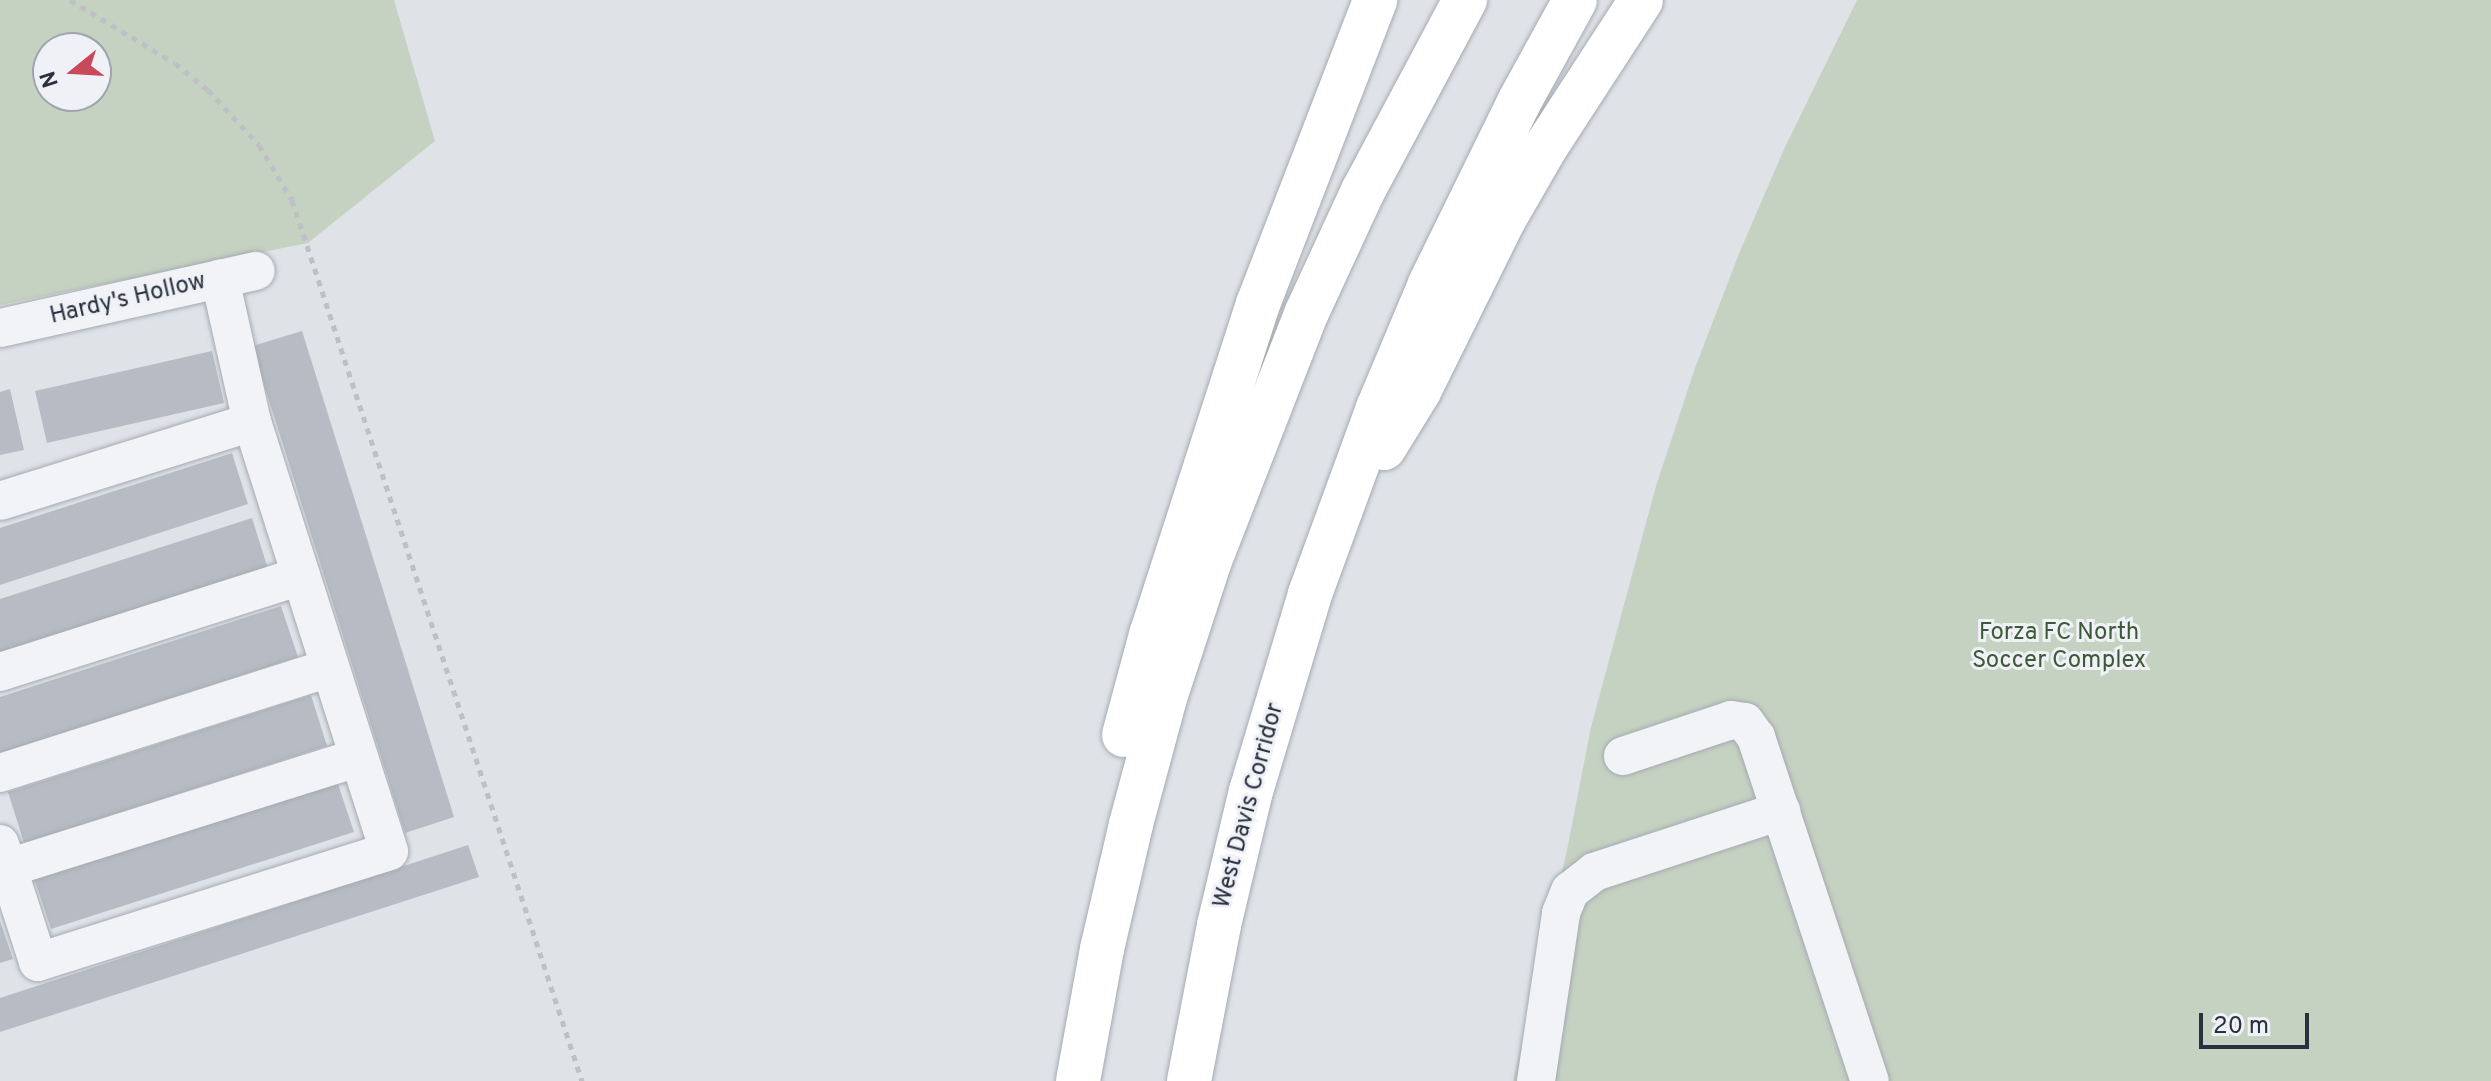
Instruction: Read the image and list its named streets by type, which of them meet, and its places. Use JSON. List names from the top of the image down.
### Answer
{
  "streets": {
    "highway": ["West Davis Corridor"],
    "street": ["Hardy's Hollow"]
  },
  "parks": ["Forza FC North Soccer Complex"],
  "scale_bar": "20 m",
  "north": "left"
}
